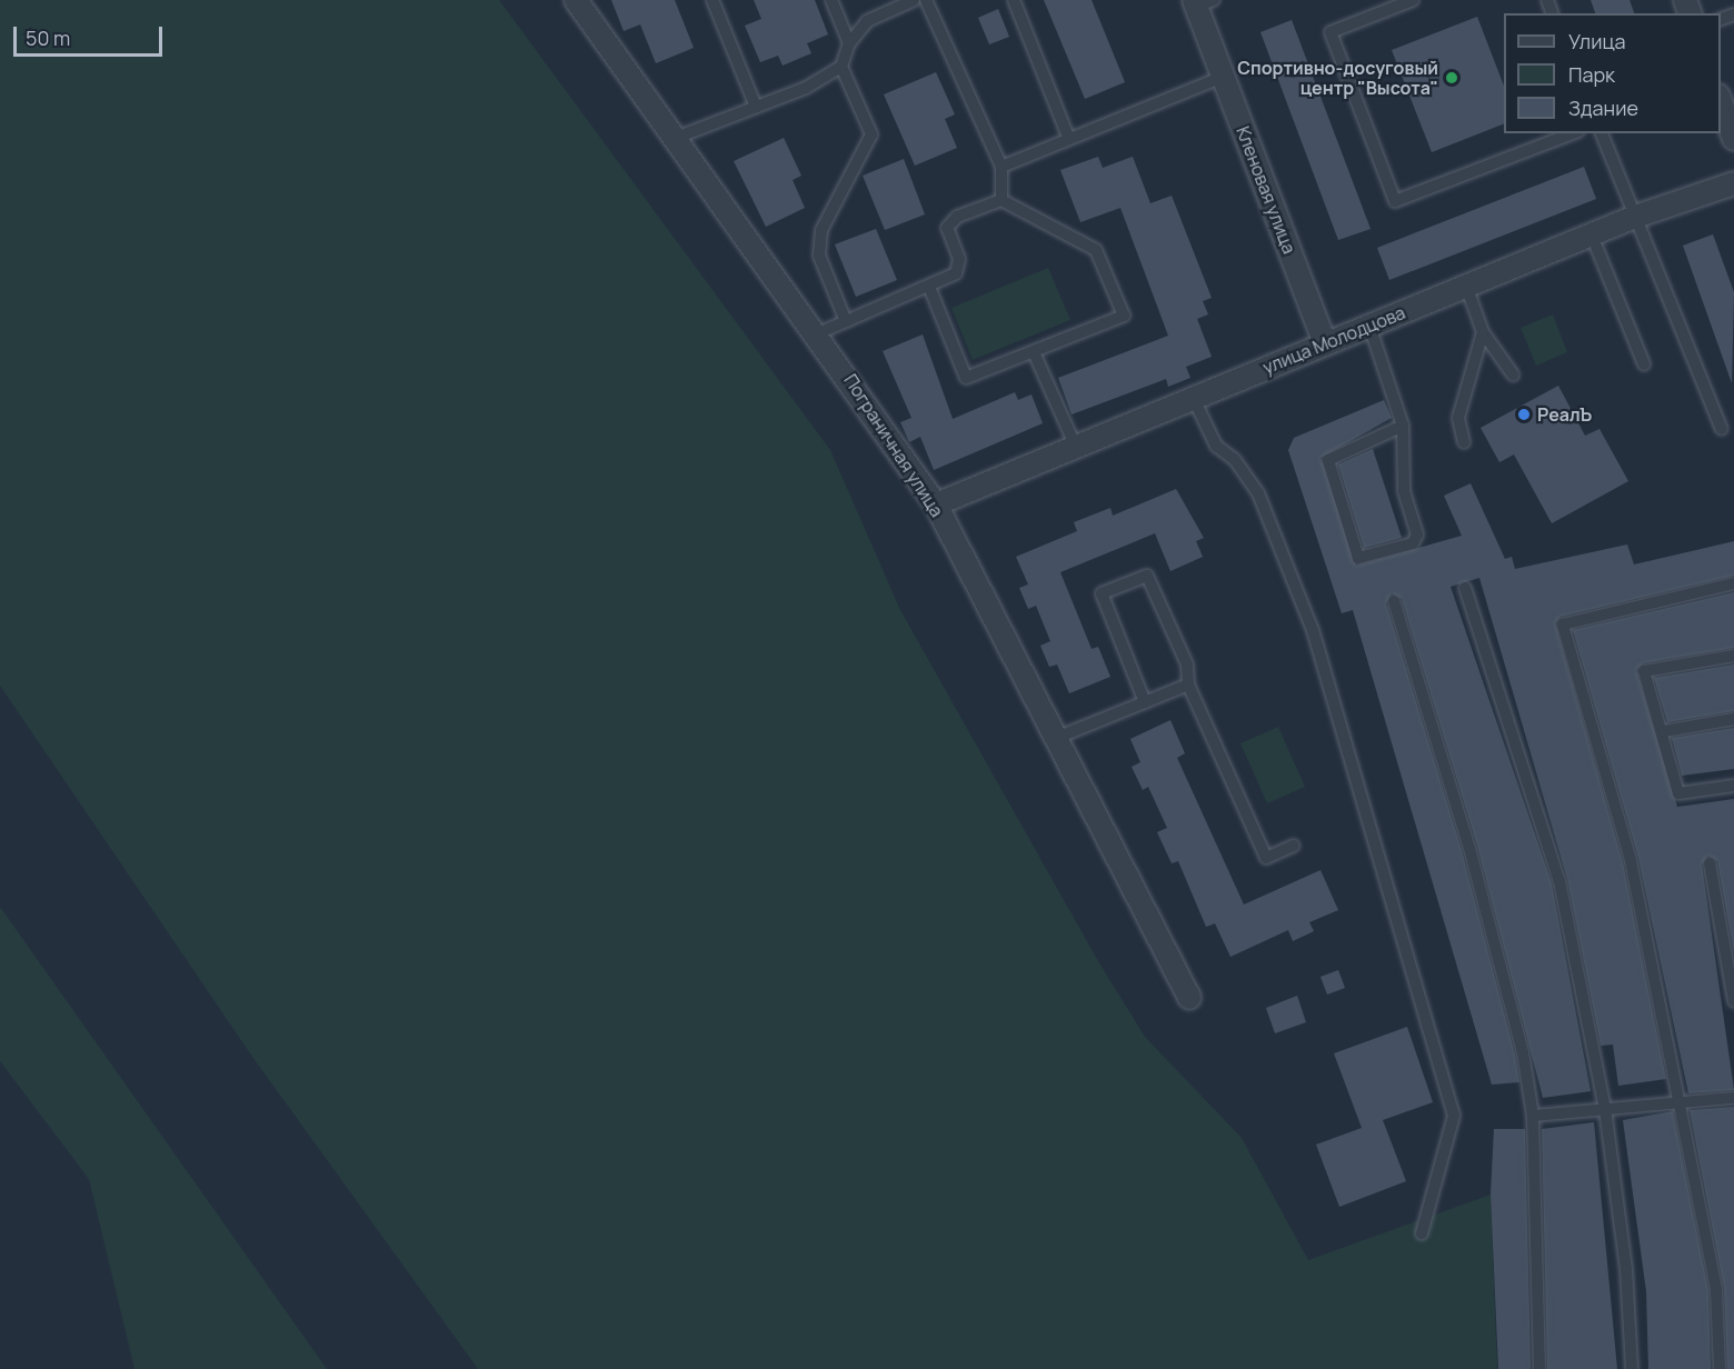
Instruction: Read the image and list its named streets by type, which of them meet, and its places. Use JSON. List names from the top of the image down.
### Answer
{
  "streets": {
    "street": ["Кленовая улица", "улица Молодцова", "Пограничная улица"]
  },
  "crossings": [
    ["Кленовая улица", "улица Молодцова"],
    ["улица Молодцова", "Пограничная улица"]
  ],
  "places": ["Спортивно-досуговый центр \"Высота\"", "РеалЪ"],
  "legend": ["Улица", "Парк", "Здание"],
  "scale_bar": "50 m"
}
